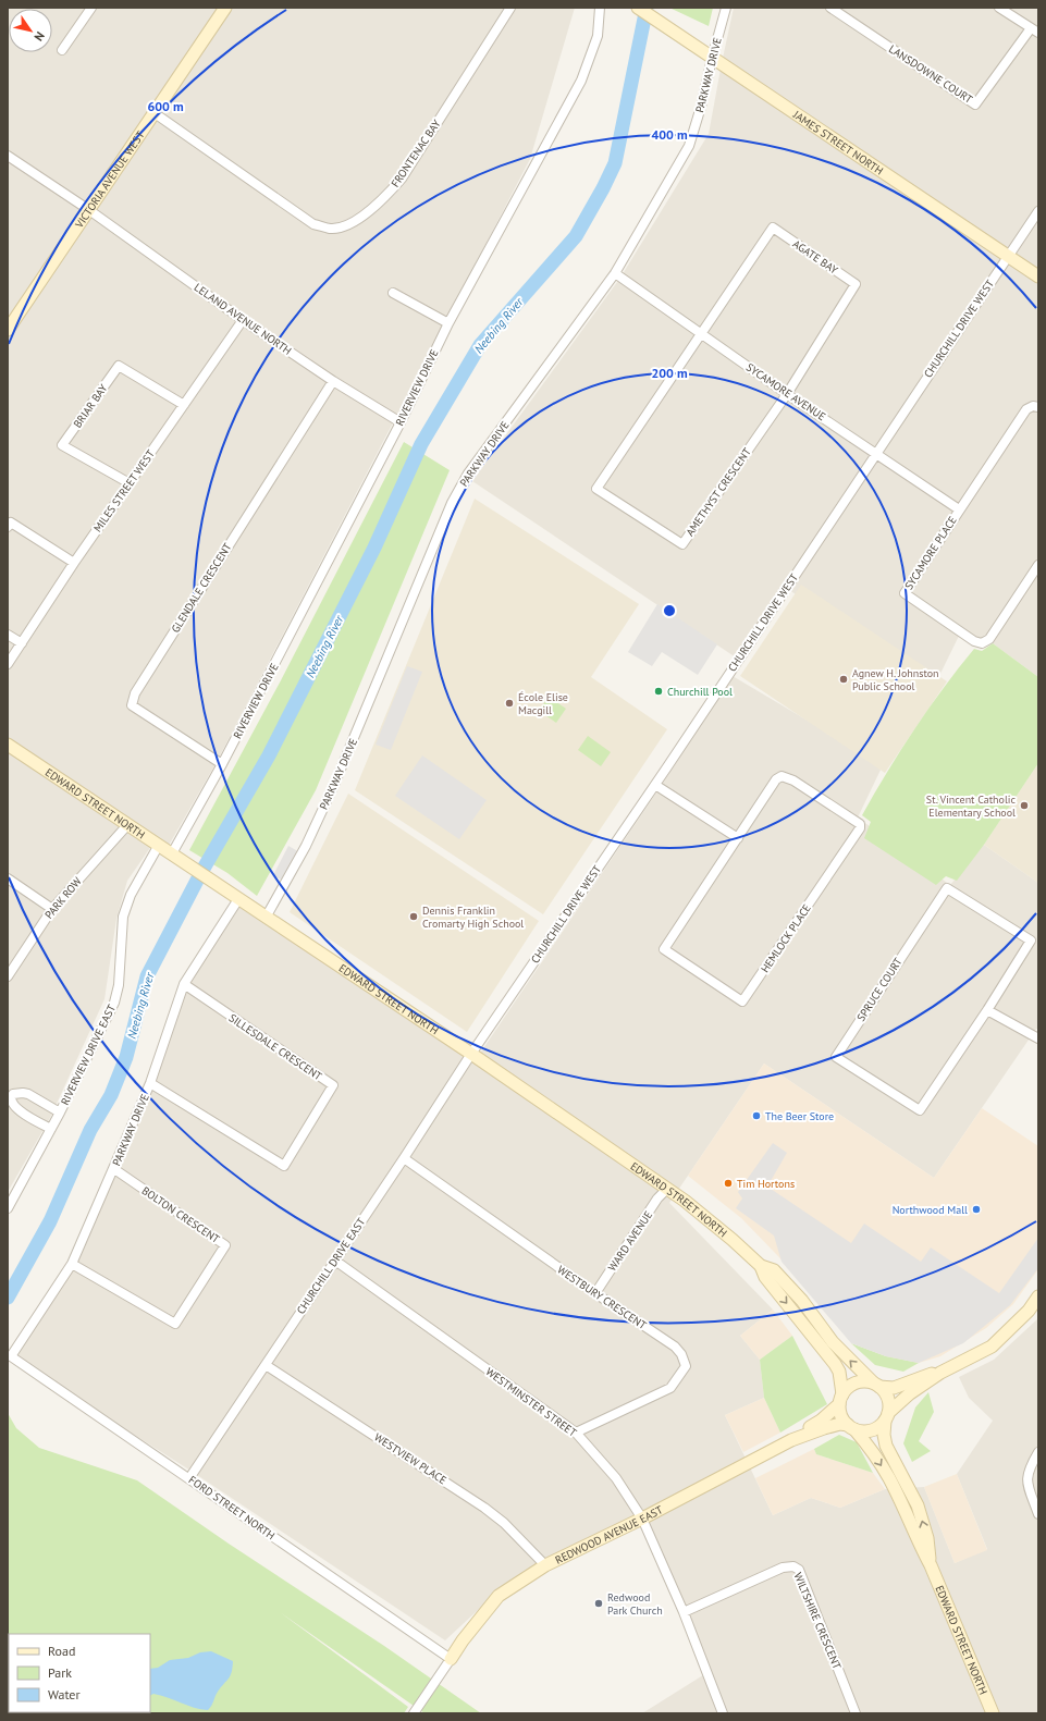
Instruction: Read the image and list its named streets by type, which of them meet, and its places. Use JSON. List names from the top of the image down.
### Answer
{
  "streets": {
    "main road": [
      "JAMES STREET NORTH",
      "VICTORIA AVENUE WEST",
      "EDWARD STREET NORTH",
      "REDWOOD AVENUE EAST"
    ],
    "street": [
      "LANSDOWNE COURT",
      "PARKWAY DRIVE",
      "FRONTENAC BAY",
      "AGATE BAY",
      "LELAND AVENUE NORTH",
      "CHURCHILL DRIVE WEST",
      "RIVERVIEW DRIVE",
      "SYCAMORE AVENUE",
      "BRIAR BAY",
      "MILES STREET WEST",
      "AMETHYST CRESCENT",
      "SYCAMORE PLACE",
      "GLENDALE CRESCENT",
      "PARK ROW",
      "HEMLOCK PLACE",
      "SPRUCE COURT",
      "SILLESDALE CRESCENT",
      "RIVERVIEW DRIVE EAST",
      "BOLTON CRESCENT",
      "WARD AVENUE",
      "CHURCHILL DRIVE EAST",
      "WESTBURY CRESCENT",
      "WESTMINSTER STREET",
      "WESTVIEW PLACE",
      "FORD STREET NORTH",
      "WILTSHIRE CRESCENT"
    ]
  },
  "crossings": [
    ["PARKWAY DRIVE", "JAMES STREET NORTH"],
    ["PARKWAY DRIVE", "SYCAMORE AVENUE"],
    ["PARKWAY DRIVE", "EDWARD STREET NORTH"],
    ["PARKWAY DRIVE", "SILLESDALE CRESCENT"],
    ["PARKWAY DRIVE", "BOLTON CRESCENT"],
    ["PARKWAY DRIVE", "FORD STREET NORTH"],
    ["JAMES STREET NORTH", "CHURCHILL DRIVE WEST"],
    ["FRONTENAC BAY", "VICTORIA AVENUE WEST"],
    ["VICTORIA AVENUE WEST", "LELAND AVENUE NORTH"],
    ["AGATE BAY", "SYCAMORE AVENUE"],
    ["AGATE BAY", "AMETHYST CRESCENT"],
    ["LELAND AVENUE NORTH", "RIVERVIEW DRIVE"],
    ["LELAND AVENUE NORTH", "MILES STREET WEST"],
    ["LELAND AVENUE NORTH", "GLENDALE CRESCENT"],
    ["CHURCHILL DRIVE WEST", "SYCAMORE AVENUE"],
    ["CHURCHILL DRIVE WEST", "EDWARD STREET NORTH"],
    ["CHURCHILL DRIVE WEST", "CHURCHILL DRIVE EAST"],
    ["RIVERVIEW DRIVE", "GLENDALE CRESCENT"],
    ["RIVERVIEW DRIVE", "EDWARD STREET NORTH"],
    ["SYCAMORE AVENUE", "AMETHYST CRESCENT"],
    ["SYCAMORE AVENUE", "SYCAMORE PLACE"],
    ["BRIAR BAY", "MILES STREET WEST"],
    ["EDWARD STREET NORTH", "PARK ROW"],
    ["EDWARD STREET NORTH", "RIVERVIEW DRIVE EAST"],
    ["EDWARD STREET NORTH", "WARD AVENUE"],
    ["EDWARD STREET NORTH", "CHURCHILL DRIVE EAST"],
    ["EDWARD STREET NORTH", "REDWOOD AVENUE EAST"],
    ["WARD AVENUE", "WESTBURY CRESCENT"],
    ["CHURCHILL DRIVE EAST", "WESTBURY CRESCENT"],
    ["CHURCHILL DRIVE EAST", "WESTMINSTER STREET"],
    ["CHURCHILL DRIVE EAST", "WESTVIEW PLACE"],
    ["CHURCHILL DRIVE EAST", "FORD STREET NORTH"],
    ["WESTBURY CRESCENT", "WESTMINSTER STREET"],
    ["WESTMINSTER STREET", "REDWOOD AVENUE EAST"],
    ["WESTMINSTER STREET", "WILTSHIRE CRESCENT"],
    ["WESTVIEW PLACE", "REDWOOD AVENUE EAST"],
    ["FORD STREET NORTH", "REDWOOD AVENUE EAST"]
  ],
  "water": ["Neebing River"],
  "places": [
    "Agnew H. Johnston Public School",
    "Churchill Pool",
    "École Elise Macgill",
    "St. Vincent Catholic Elementary School",
    "Dennis Franklin Cromarty High School",
    "The Beer Store",
    "Tim Hortons",
    "Northwood Mall",
    "Redwood Park Church"
  ],
  "legend": ["Road", "Park", "Water"],
  "north": "bottom right",
  "rings": ["600 m", "400 m", "200 m"]
}
